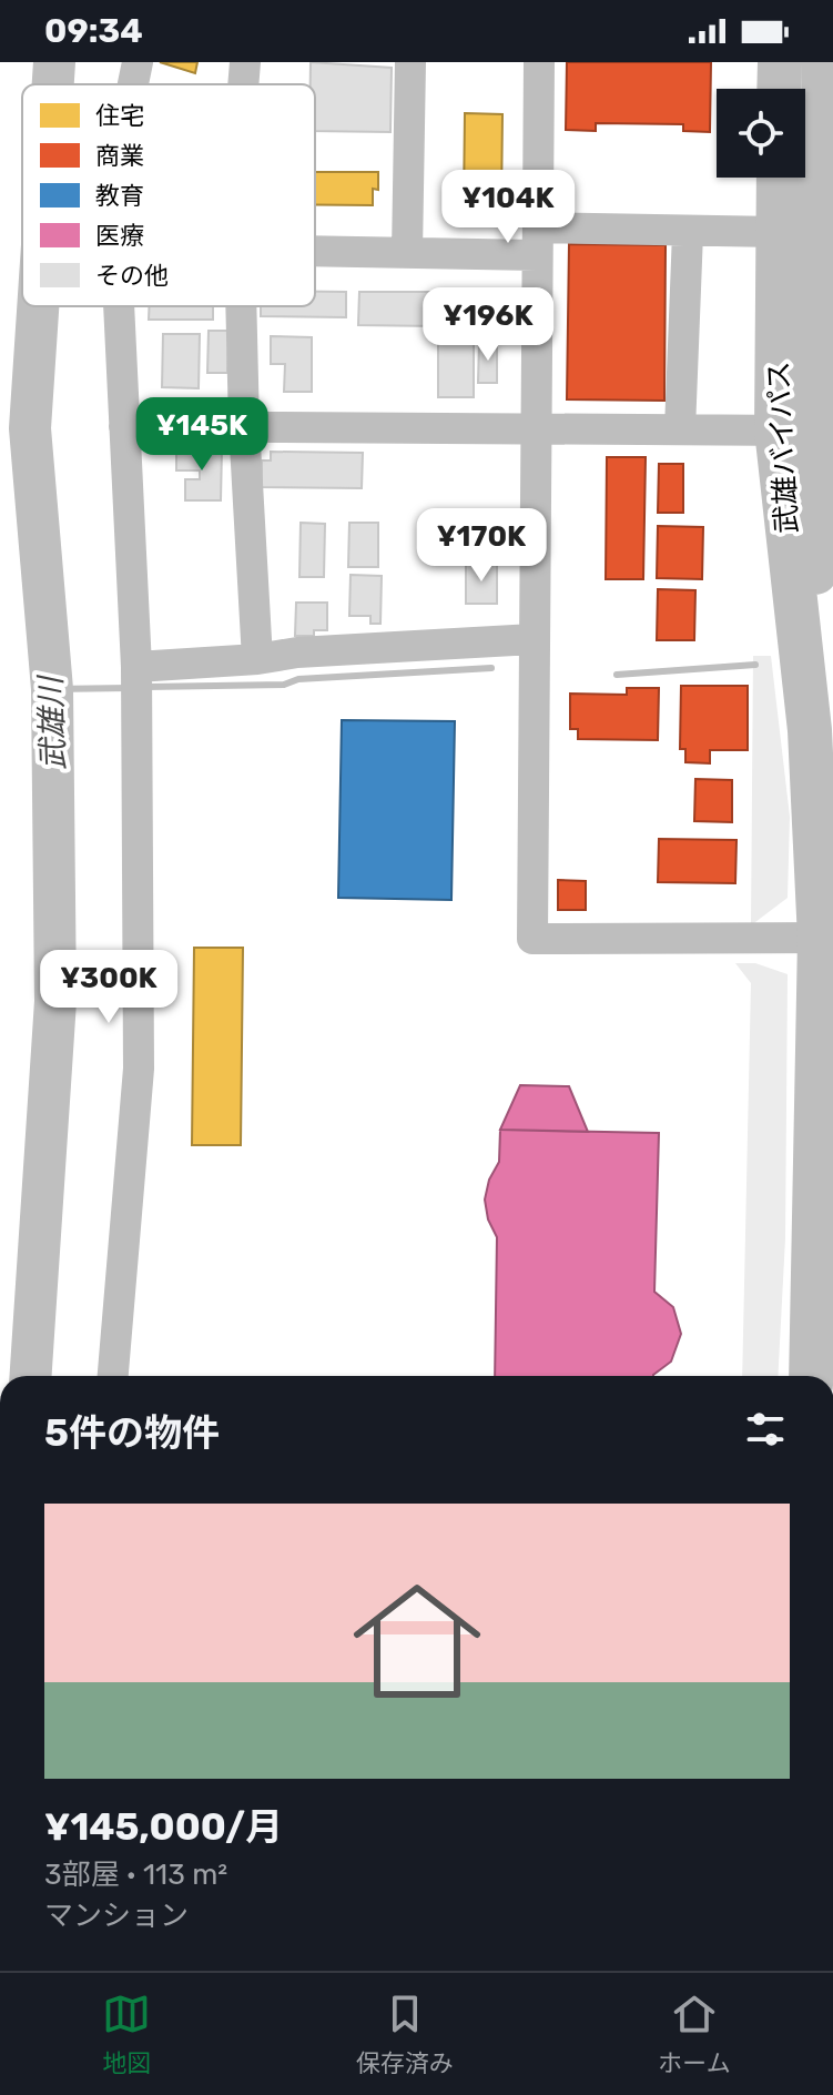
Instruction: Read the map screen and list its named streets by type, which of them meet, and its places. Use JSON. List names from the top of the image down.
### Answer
{
  "streets": {
    "highway": ["武雄バイパス"]
  },
  "water": ["武雄川"],
  "legend": [
    "住宅",
    "商業",
    "教育",
    "医療",
    "その他"
  ],
  "page": {
    "status": "09:34",
    "price": [
      "¥104K",
      "¥196K",
      "¥145K",
      "¥170K",
      "¥300K"
    ],
    "heading": "5件の物件",
    "list": [
      {
        "name": "¥145,000/月",
        "note": "3部屋 · 113 m² · マンション"
      }
    ],
    "tabs": ["地図", "保存済み", "ホーム"]
  }
}
